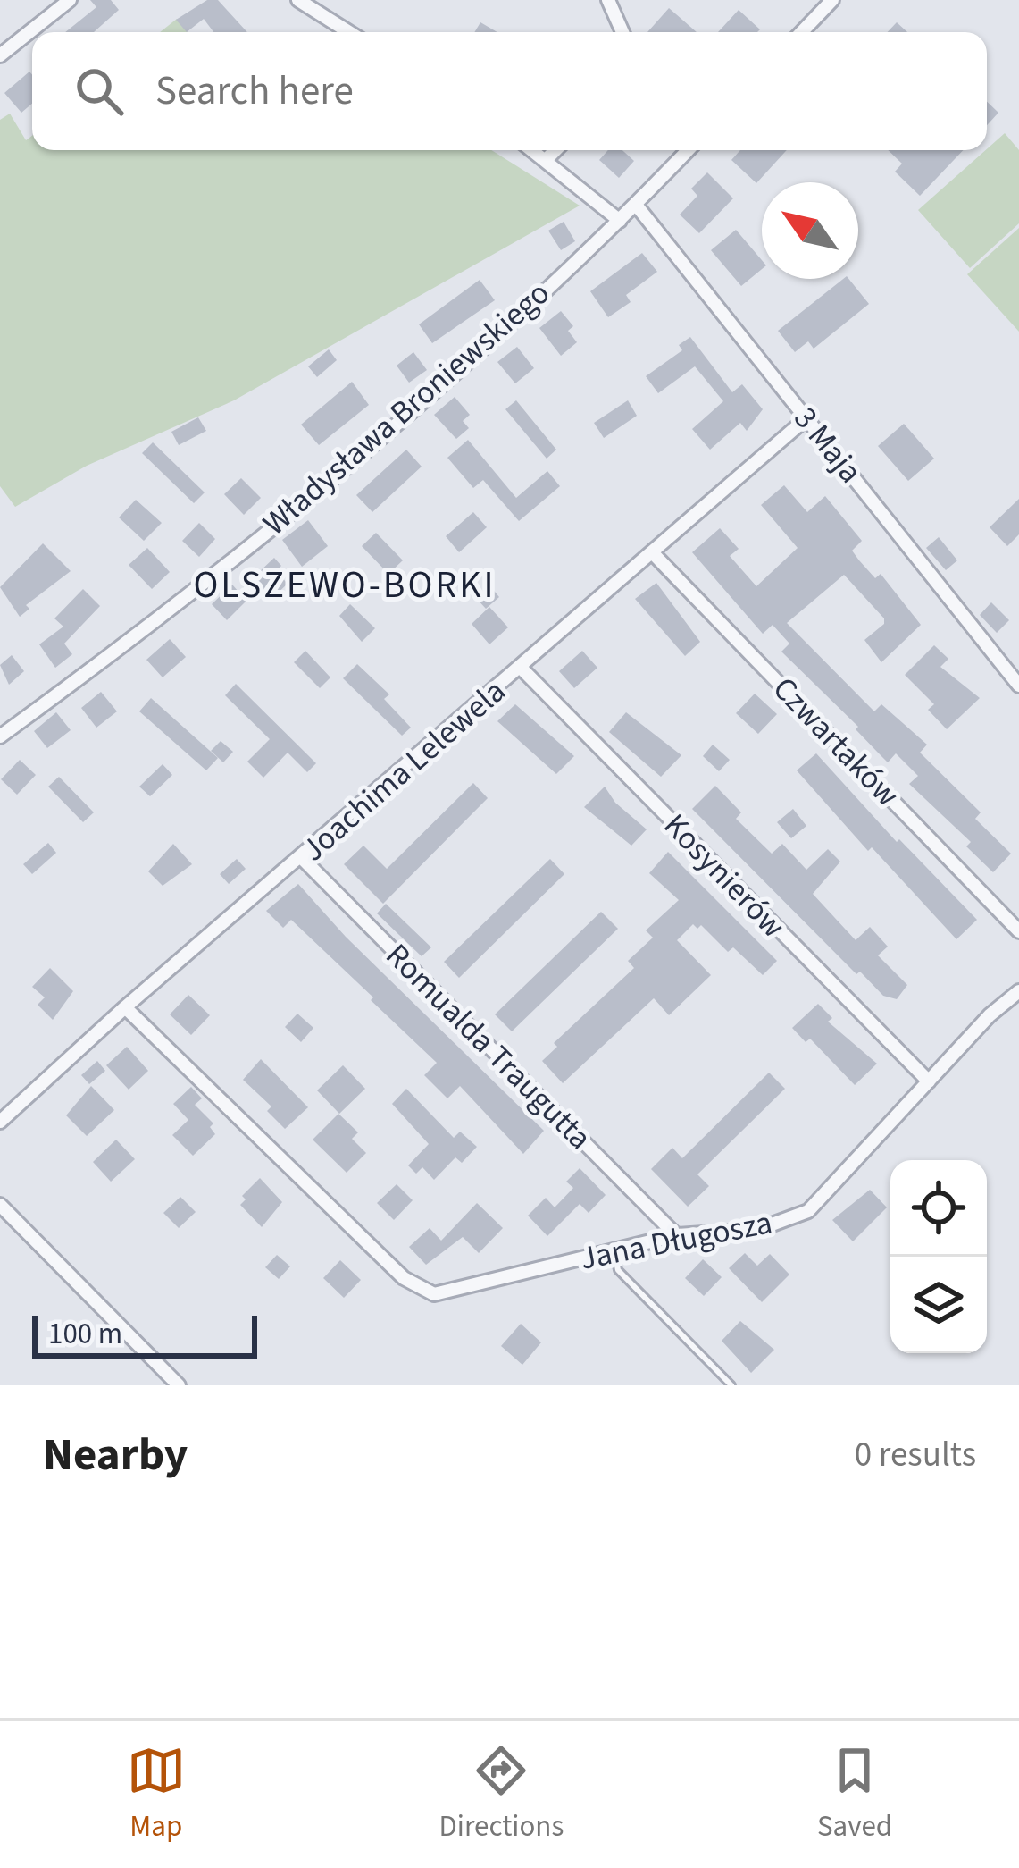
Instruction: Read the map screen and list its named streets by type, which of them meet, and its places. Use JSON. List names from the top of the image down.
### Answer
{
  "streets": {
    "street": [
      "Władysława Broniewskiego",
      "3 Maja",
      "Czwartaków",
      "Joachima Lelewela",
      "Kosynierów",
      "Romualda Traugutta",
      "Jana Długosza"
    ]
  },
  "crossings": [
    ["Władysława Broniewskiego", "3 Maja"],
    ["3 Maja", "Joachima Lelewela"],
    ["Czwartaków", "Joachima Lelewela"],
    ["Joachima Lelewela", "Kosynierów"],
    ["Joachima Lelewela", "Romualda Traugutta"],
    ["Joachima Lelewela", "Jana Długosza"],
    ["Kosynierów", "Jana Długosza"],
    ["Romualda Traugutta", "Jana Długosza"]
  ],
  "districts": ["OLSZEWO-BORKI"],
  "scale_bar": "100 m",
  "north": "top left",
  "page": {
    "search": "Search here",
    "scale": "100 m",
    "heading": ["Nearby", "0 results"],
    "nav": ["Map", "Directions", "Saved"]
  }
}
